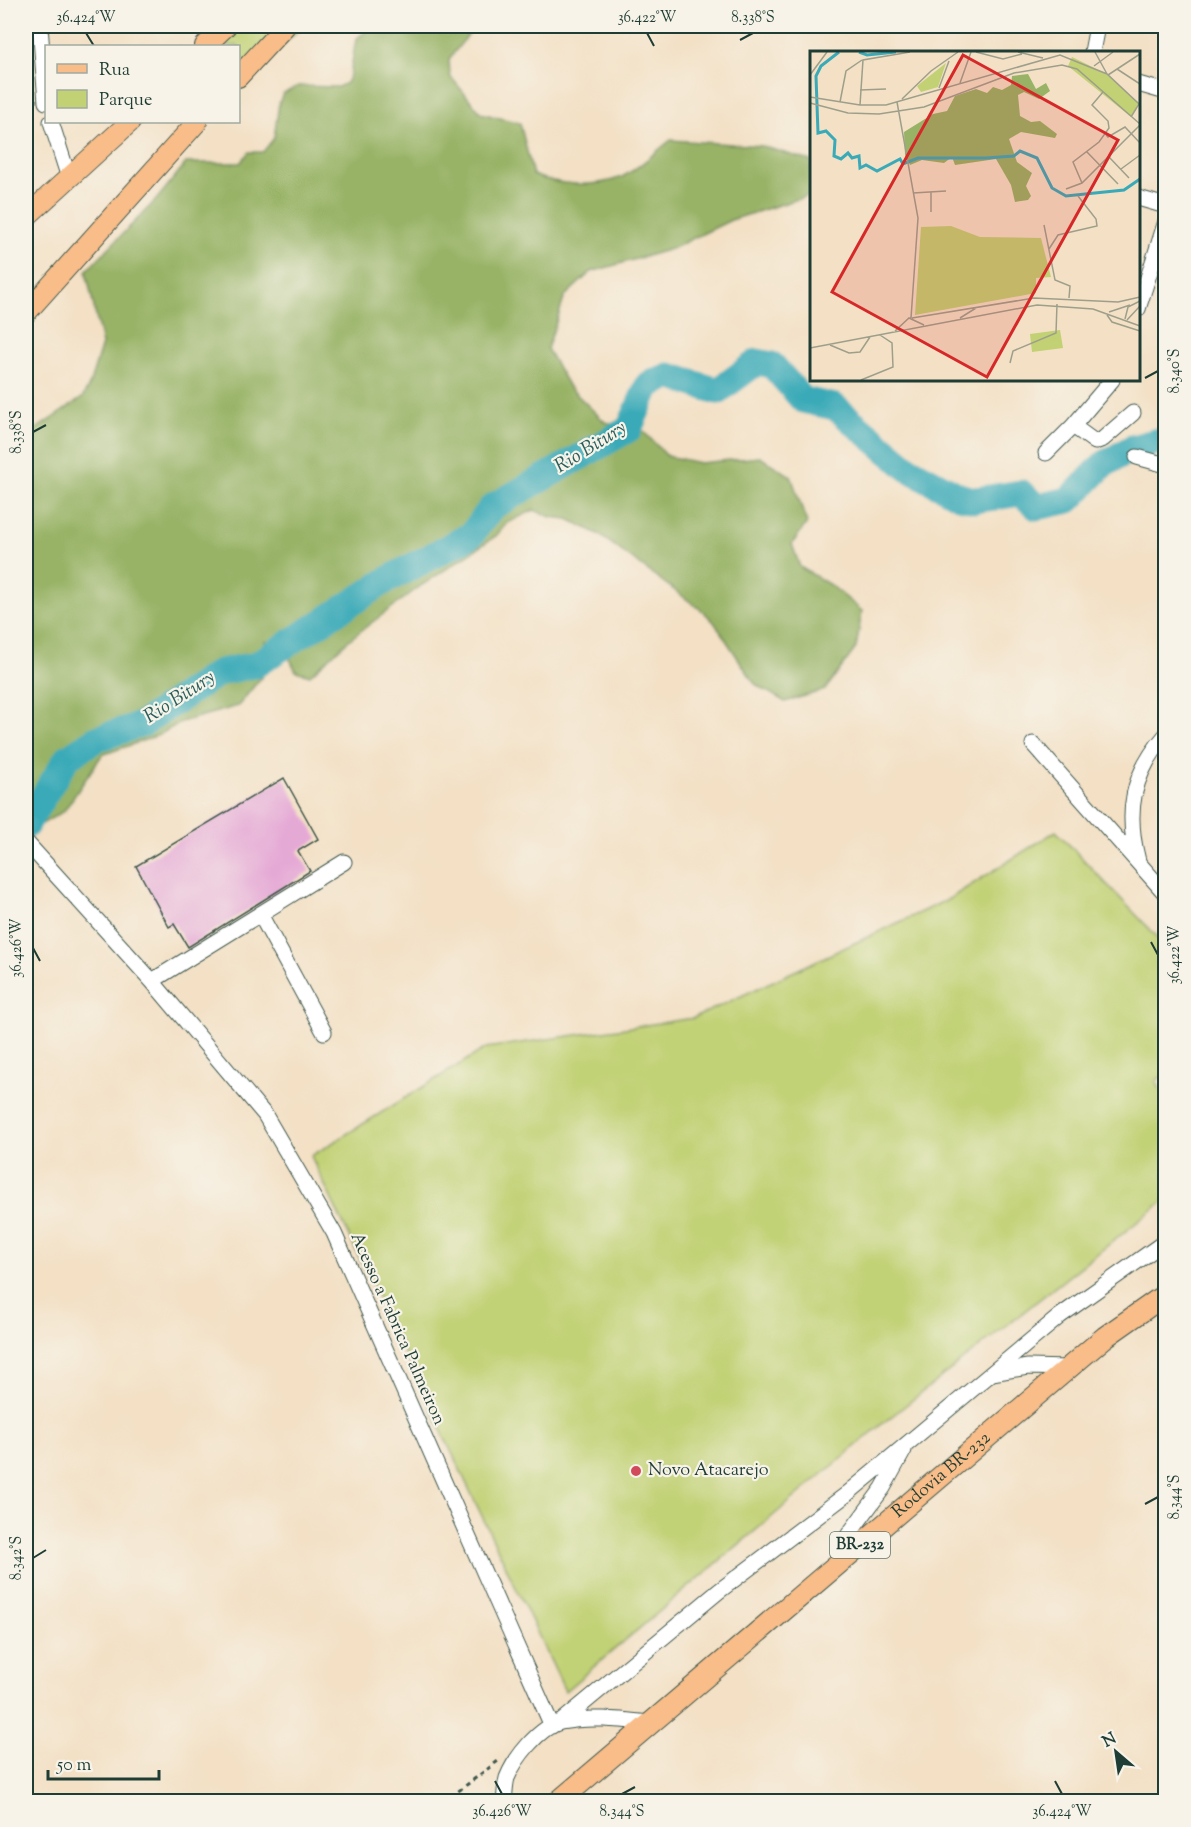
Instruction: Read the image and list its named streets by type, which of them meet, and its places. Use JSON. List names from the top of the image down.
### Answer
{
  "streets": {
    "highway": ["Rodovia BR-232", "BR-232"],
    "street": ["Acesso a Fabrica Palmeiron"]
  },
  "water": ["Rio Bitury"],
  "places": ["Novo Atacarejo"],
  "legend": ["Rua", "Parque"],
  "scale_bar": "50 m",
  "north": "top left",
  "coordinates": [
    "36.424°W",
    "36.422°W",
    "8.338°S",
    "8.340°S",
    "36.426°W",
    "8.344°S",
    "8.342°S"
  ]
}
